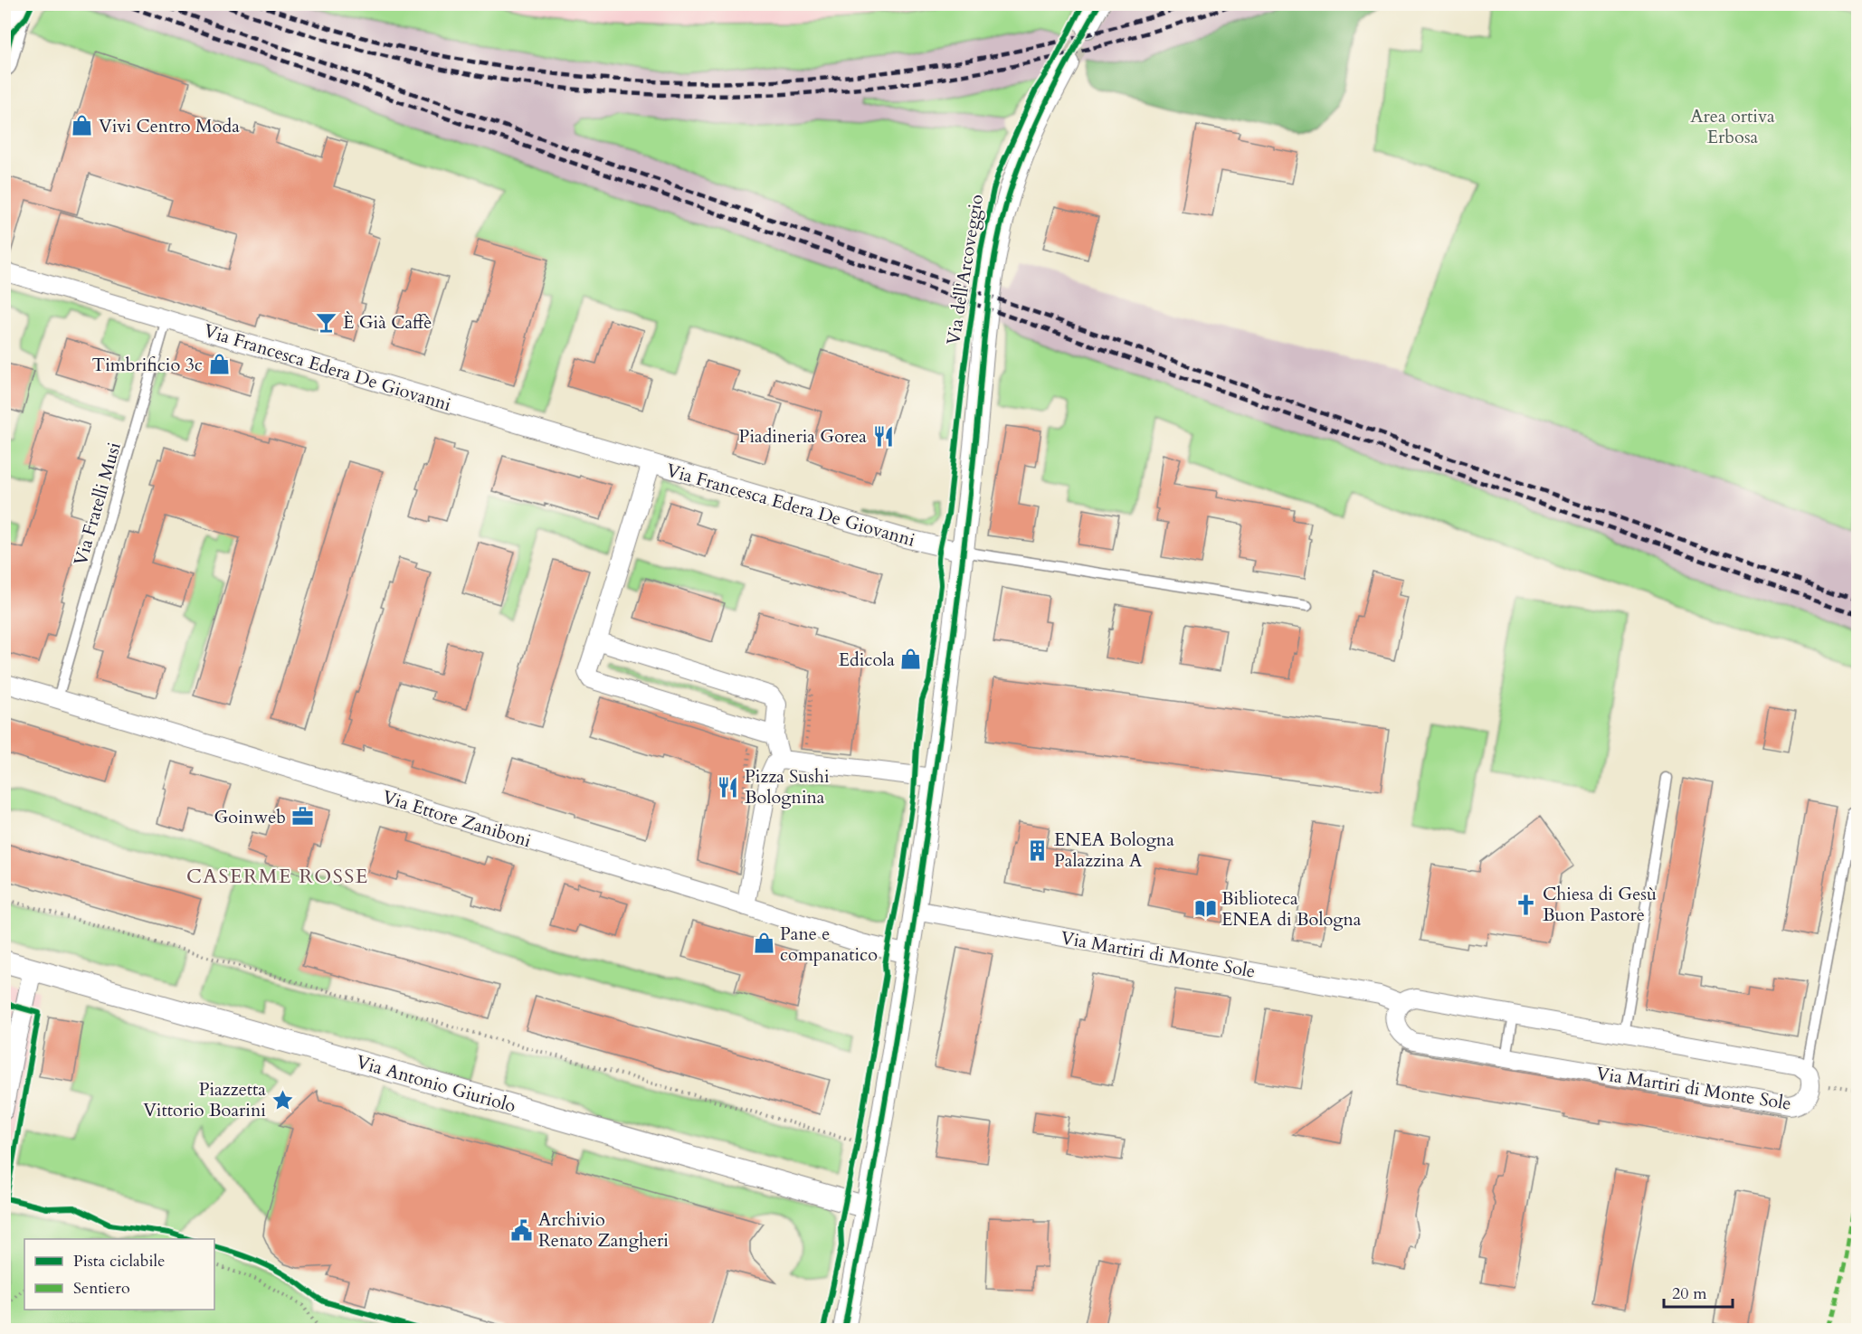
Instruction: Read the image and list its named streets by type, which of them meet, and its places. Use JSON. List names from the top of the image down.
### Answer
{
  "streets": {
    "street": [
      "Via dell'Arcoveggio",
      "Via Francesca Edera De Giovanni",
      "Via Ettore Zaniboni",
      "Via Martiri di Monte Sole",
      "Via Antonio Giuriolo"
    ],
    "lane": ["Via Fratelli Musi"]
  },
  "crossings": [
    ["Via dell'Arcoveggio", "Via Francesca Edera De Giovanni"],
    ["Via dell'Arcoveggio", "Via Ettore Zaniboni"],
    ["Via dell'Arcoveggio", "Via Martiri di Monte Sole"],
    ["Via dell'Arcoveggio", "Via Antonio Giuriolo"],
    ["Via Francesca Edera De Giovanni", "Via Fratelli Musi"],
    ["Via Fratelli Musi", "Via Ettore Zaniboni"]
  ],
  "districts": ["CASERME ROSSE"],
  "parks": ["Area ortiva Erbosa"],
  "places": {
    "shop": [
      "Vivi Centro Moda",
      "Timbrificio 3c",
      "Edicola",
      "Pane e companatico"
    ],
    "bar": ["È Già Caffè"],
    "restaurant": ["Piadineria Gorea", "Pizza Sushi Bolognina"],
    "office": ["Goinweb"],
    "building": ["ENEA Bologna Palazzina A"],
    "church": ["Chiesa di Gesù Buon Pastore"],
    "library": ["Biblioteca ENEA di Bologna"],
    "place": ["Piazzetta Vittorio Boarini"],
    "public building": ["Archivio Renato Zangheri"]
  },
  "legend": ["Pista ciclabile", "Sentiero"],
  "scale_bar": "20 m"
}
